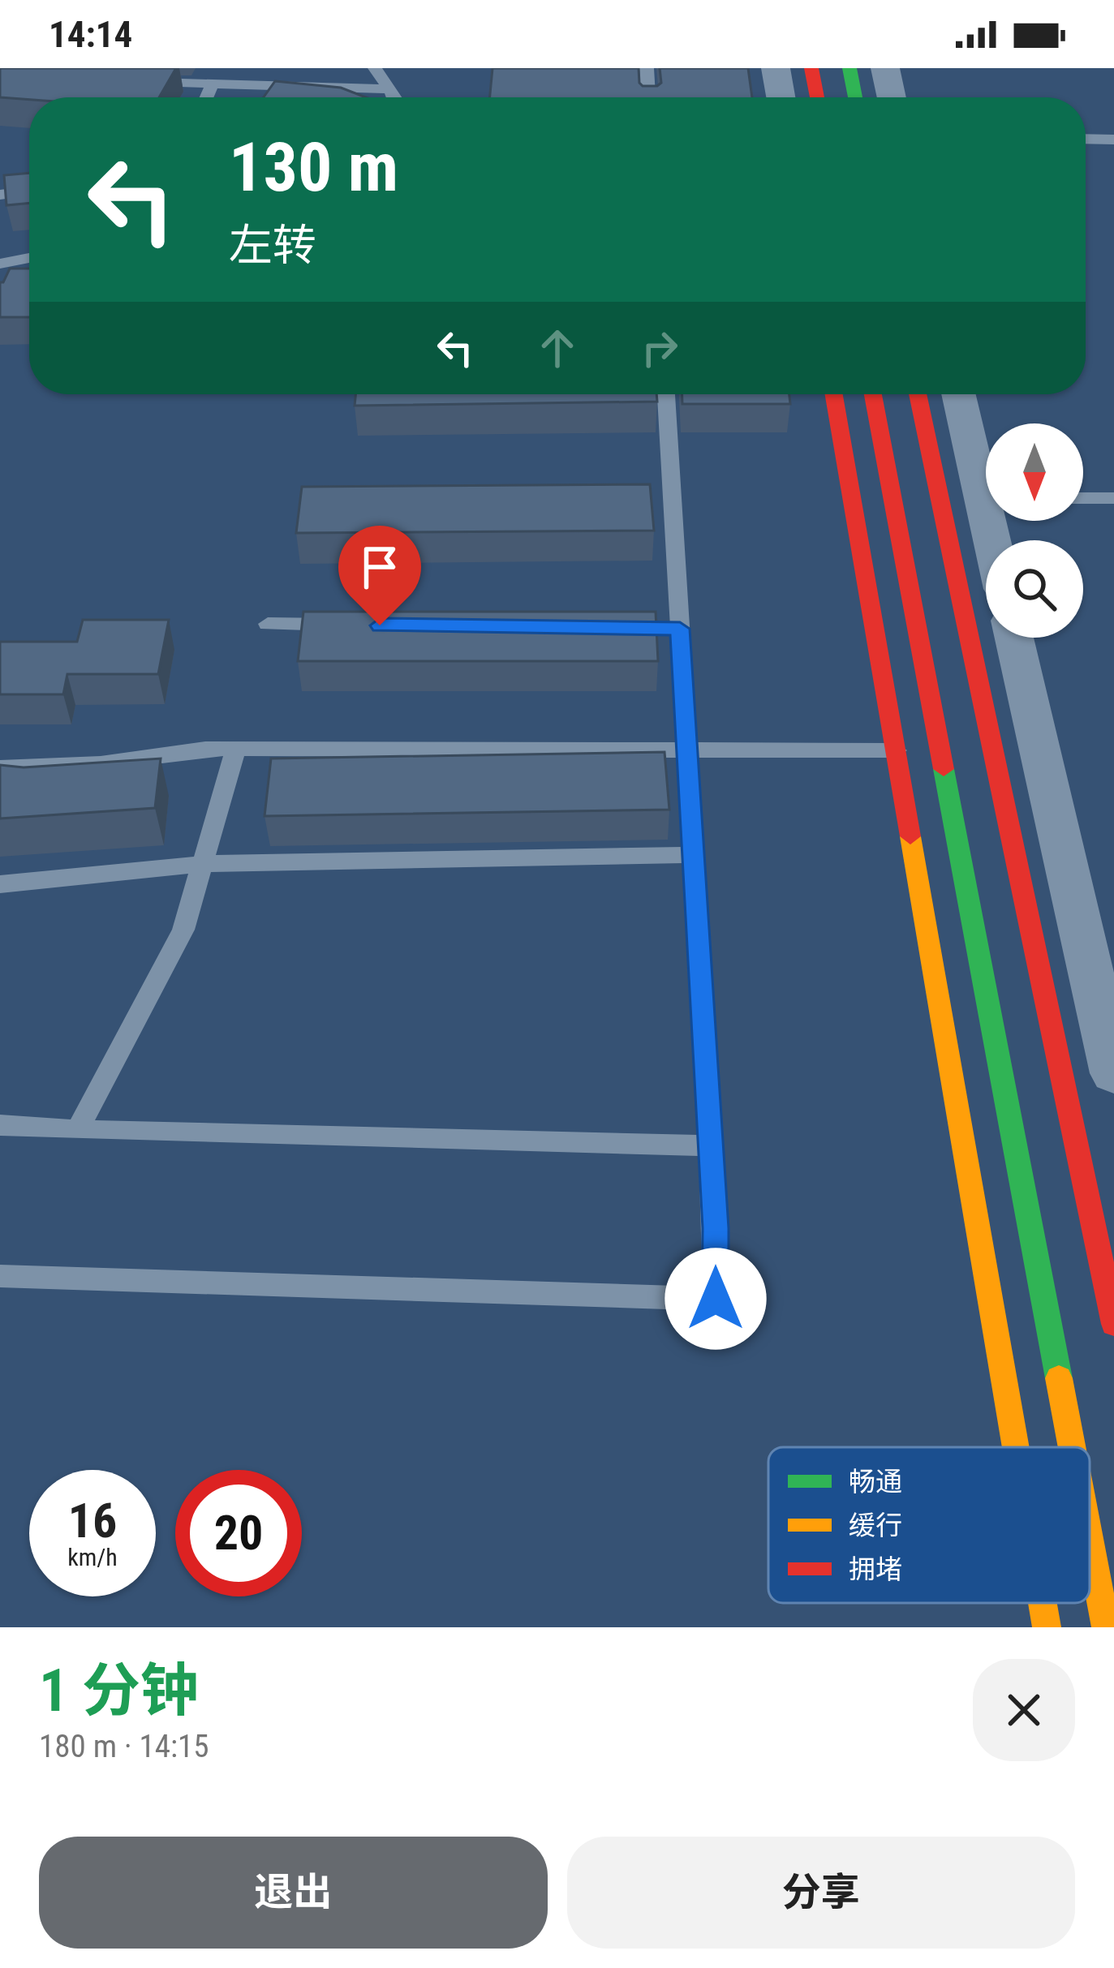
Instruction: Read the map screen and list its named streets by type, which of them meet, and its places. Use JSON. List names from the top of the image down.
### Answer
{
  "legend": ["畅通", "缓行", "拥堵"],
  "north": "bottom",
  "page": {
    "status": "14:14",
    "turn": ["130 m", "左转"],
    "speed": "16 km/h",
    "limit": "20",
    "heading": ["1 分钟", "180 m · 14:15"],
    "buttons": ["退出", "分享"]
  }
}
